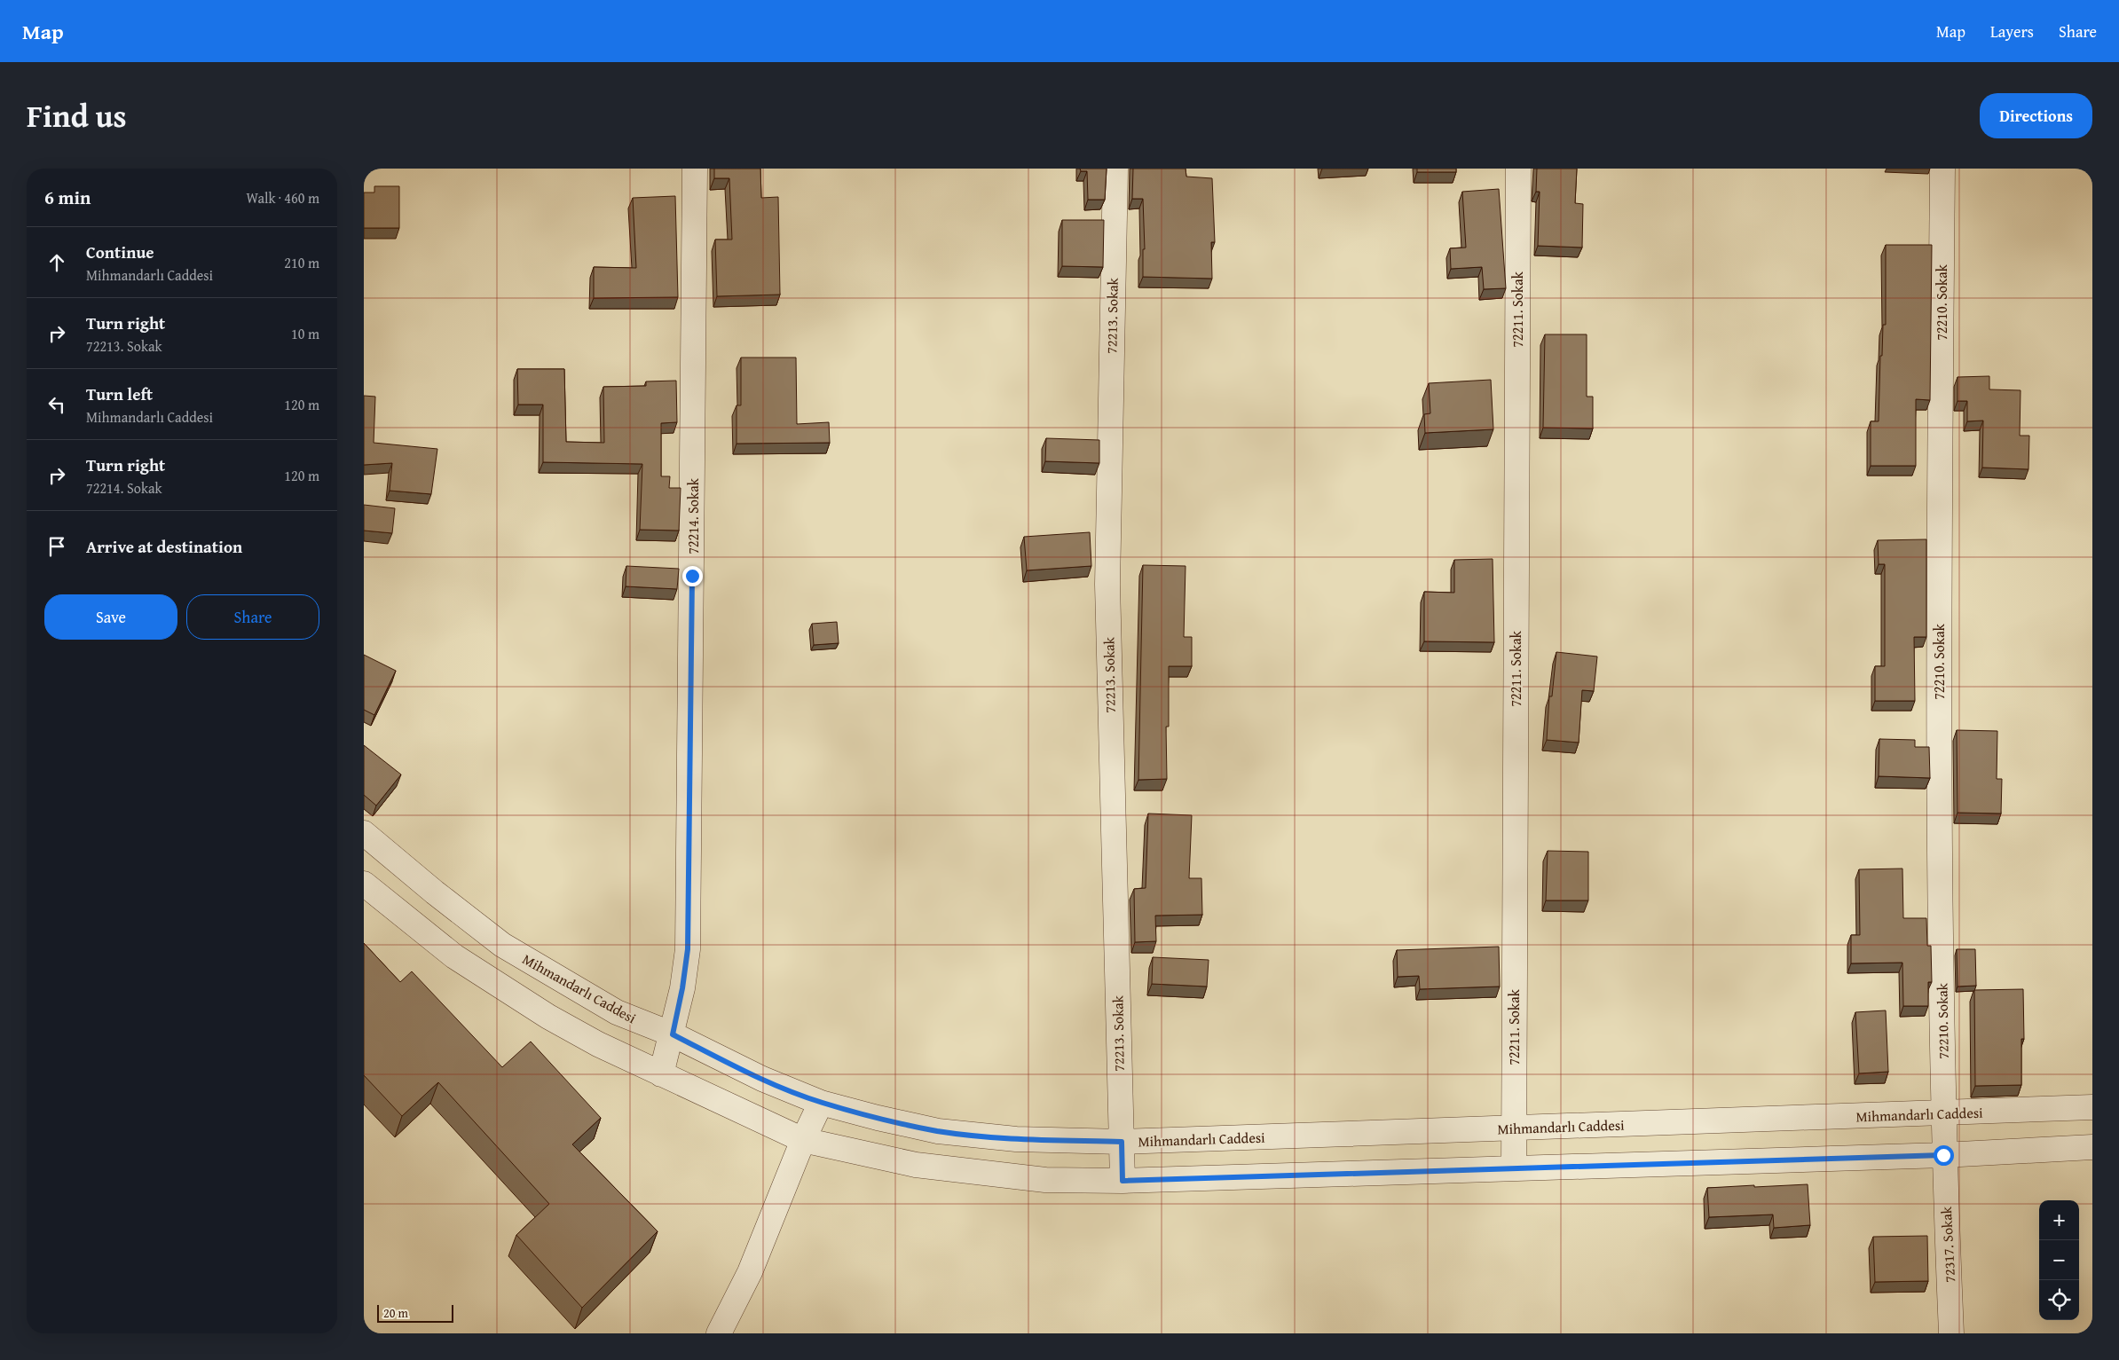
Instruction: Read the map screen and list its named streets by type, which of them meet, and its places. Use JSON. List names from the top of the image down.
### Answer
{
  "streets": {
    "street": [
      "72210. Sokak",
      "72211. Sokak",
      "72213. Sokak",
      "72214. Sokak",
      "Mihmandarlı Caddesi",
      "72317. Sokak"
    ]
  },
  "crossings": [
    ["72210. Sokak", "Mihmandarlı Caddesi"],
    ["72210. Sokak", "72317. Sokak"],
    ["72211. Sokak", "Mihmandarlı Caddesi"],
    ["72213. Sokak", "Mihmandarlı Caddesi"],
    ["72214. Sokak", "Mihmandarlı Caddesi"]
  ],
  "scale_bar": "20 m",
  "page": {
    "header": "Map",
    "nav": ["Map", "Layers", "Share"],
    "title": "Find us",
    "buttons": [
      "Directions",
      ["Save", "Share"]
    ],
    "heading": ["6 min", "Walk · 460 m"],
    "list": [
      ["Continue", "Mihmandarlı Caddesi", "210 m"],
      ["Turn right", "72213. Sokak", "10 m"],
      ["Turn left", "Mihmandarlı Caddesi", "120 m"],
      ["Turn right", "72214. Sokak", "120 m"],
      "Arrive at destination"
    ],
    "map_buttons": ["+", "−"],
    "scale": "20 m"
  }
}
